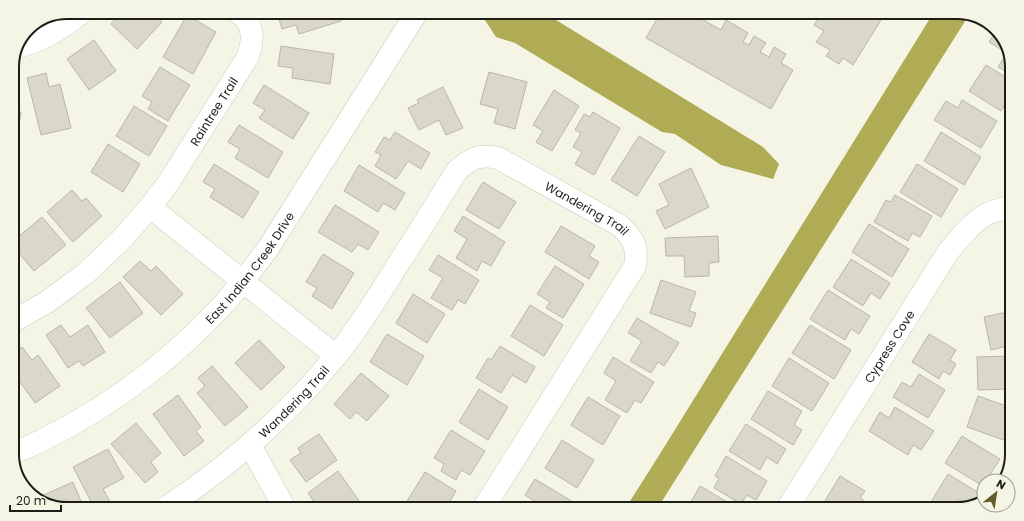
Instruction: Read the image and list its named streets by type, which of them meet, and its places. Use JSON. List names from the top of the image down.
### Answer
{
  "streets": {
    "street": [
      "Raintree Trail",
      "Wandering Trail",
      "East Indian Creek Drive",
      "Cypress Cove"
    ]
  },
  "crossings": [
    ["Wandering Trail", "East Indian Creek Drive"]
  ],
  "scale_bar": "20 m",
  "north": "top right"
}
